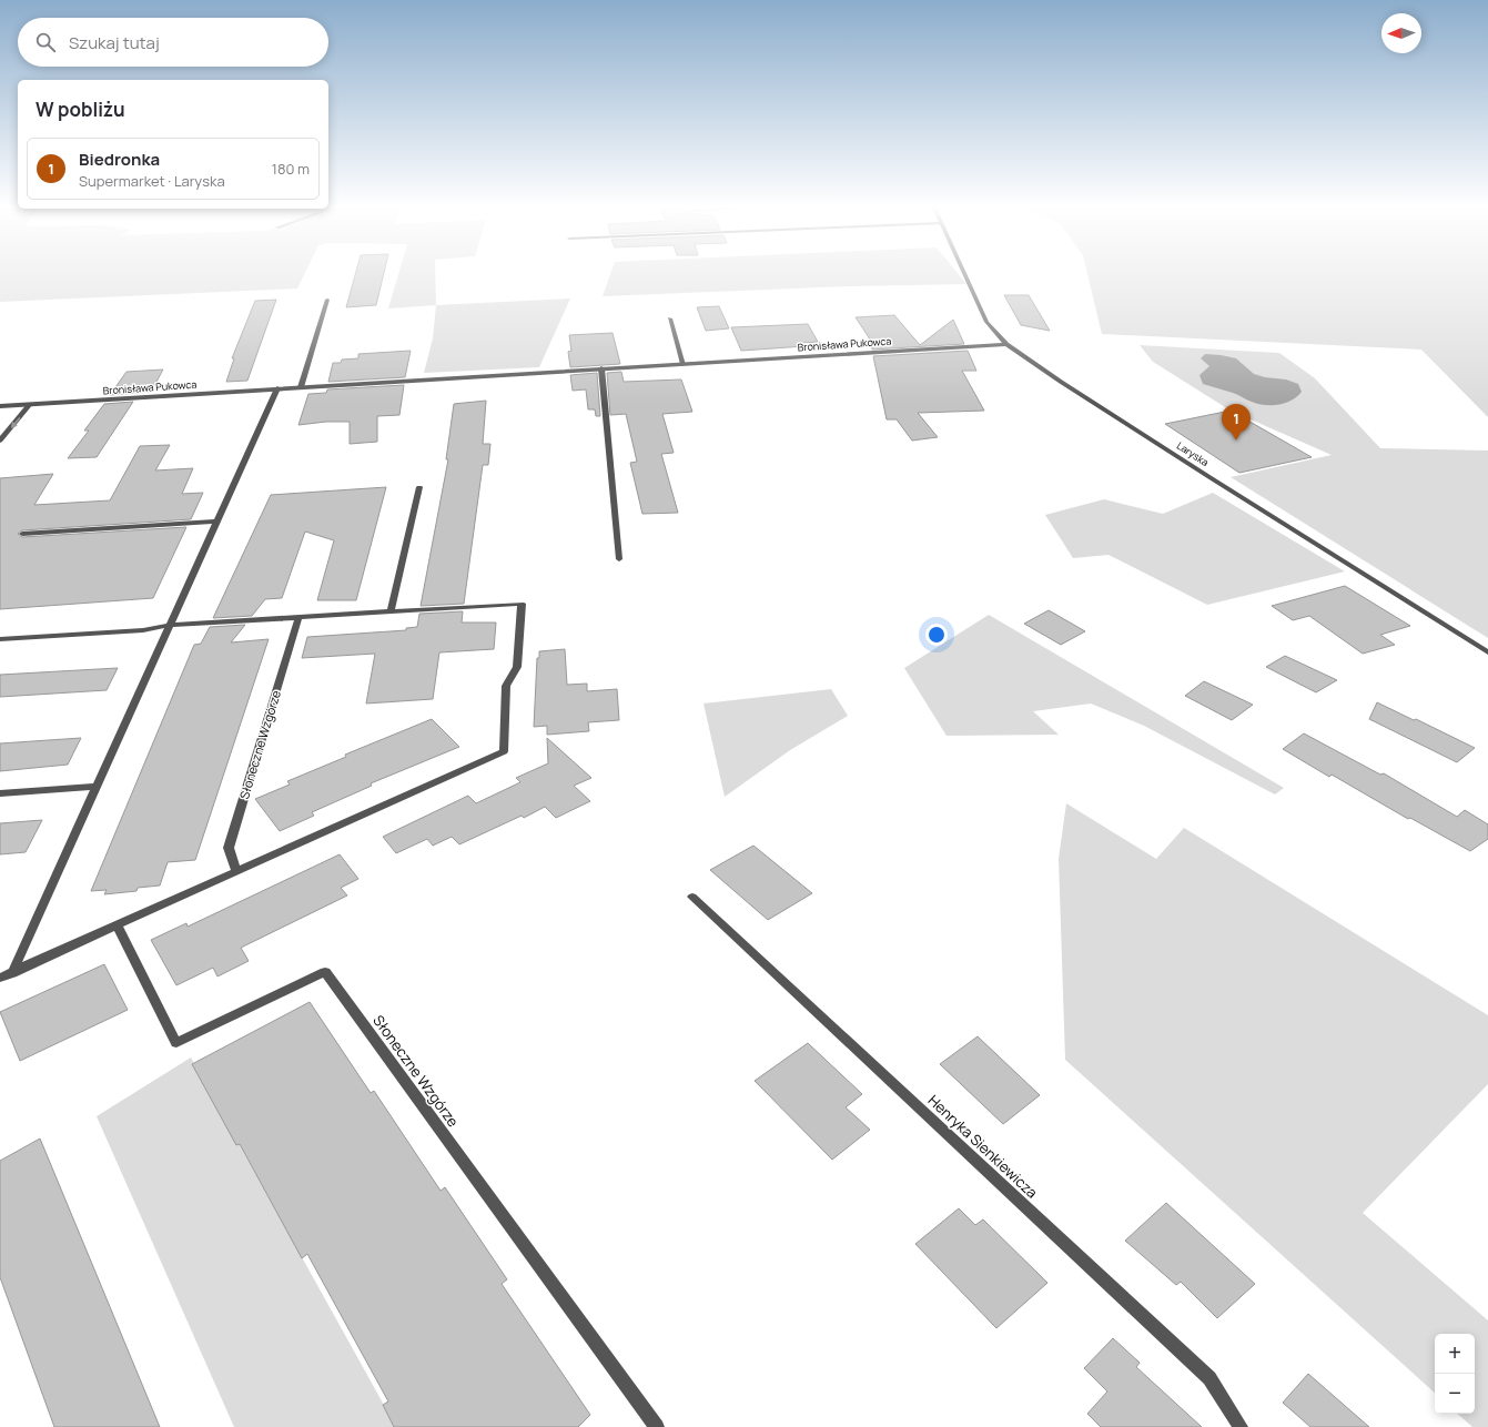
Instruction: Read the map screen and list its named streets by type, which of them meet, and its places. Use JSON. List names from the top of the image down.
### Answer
{
  "streets": {
    "street": [
      "Bronisława Pukowca",
      "Laryska",
      "Słoneczne Wzgórze",
      "Henryka Sienkiewicza"
    ]
  },
  "crossings": [
    ["Bronisława Pukowca", "Laryska"]
  ],
  "north": "left",
  "page": {
    "search": "Szukaj tutaj",
    "heading": "W pobliżu",
    "list": [
      {
        "mark": "1",
        "name": "Biedronka",
        "note": "Supermarket · Laryska",
        "value": "180 m"
      }
    ],
    "pins": "1",
    "map_buttons": ["+", "−"]
  }
}
